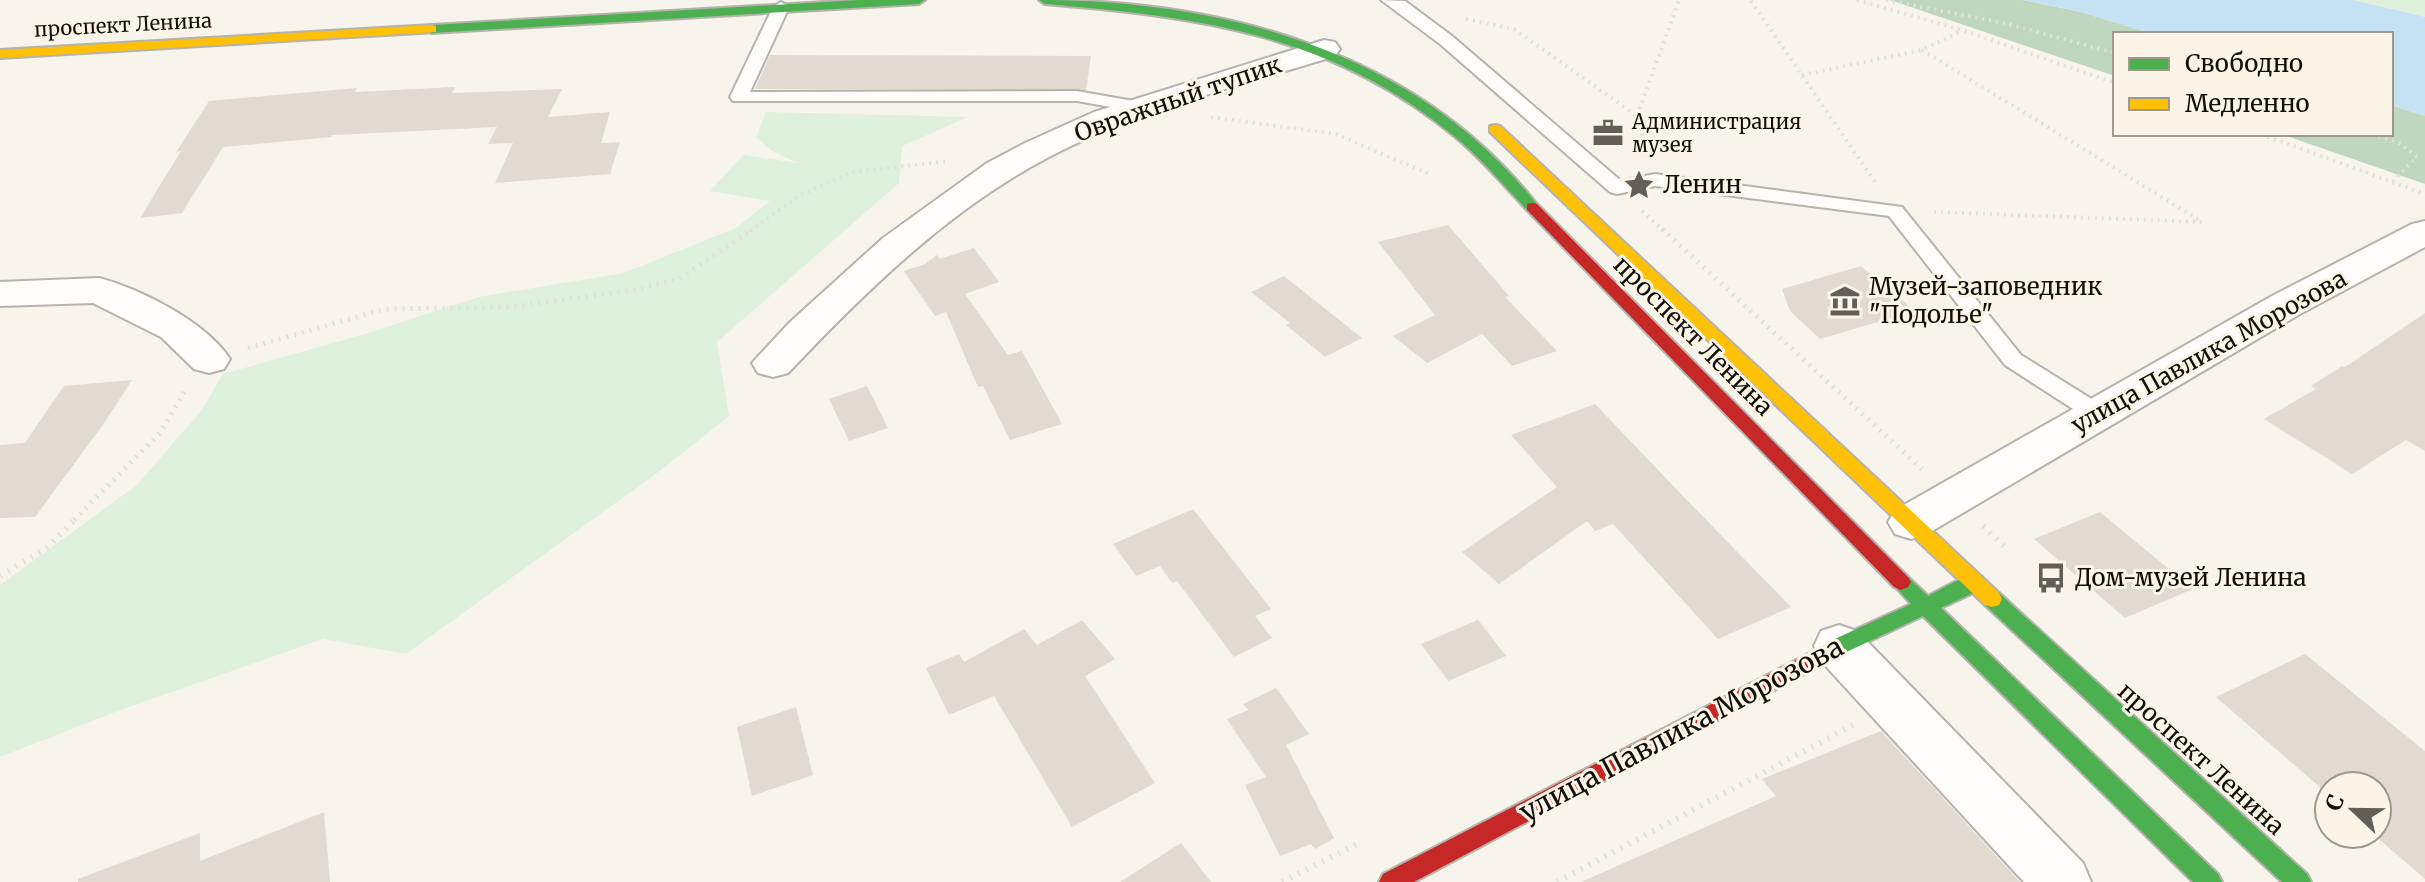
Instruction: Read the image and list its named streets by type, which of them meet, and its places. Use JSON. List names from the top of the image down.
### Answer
{
  "streets": {
    "main road": ["проспект Ленина", "улица Павлика Морозова"],
    "street": ["Овражный тупик"]
  },
  "crossings": [
    ["проспект Ленина", "Овражный тупик"],
    ["проспект Ленина", "улица Павлика Морозова"]
  ],
  "places": {
    "office": ["Администрация музея"],
    "place": ["Ленин"],
    "museum": ["Музей-заповедник \"Подолье\""],
    "bus stop": ["Дом-музей Ленина"]
  },
  "legend": ["Свободно", "Медленно"],
  "north": "left"
}
